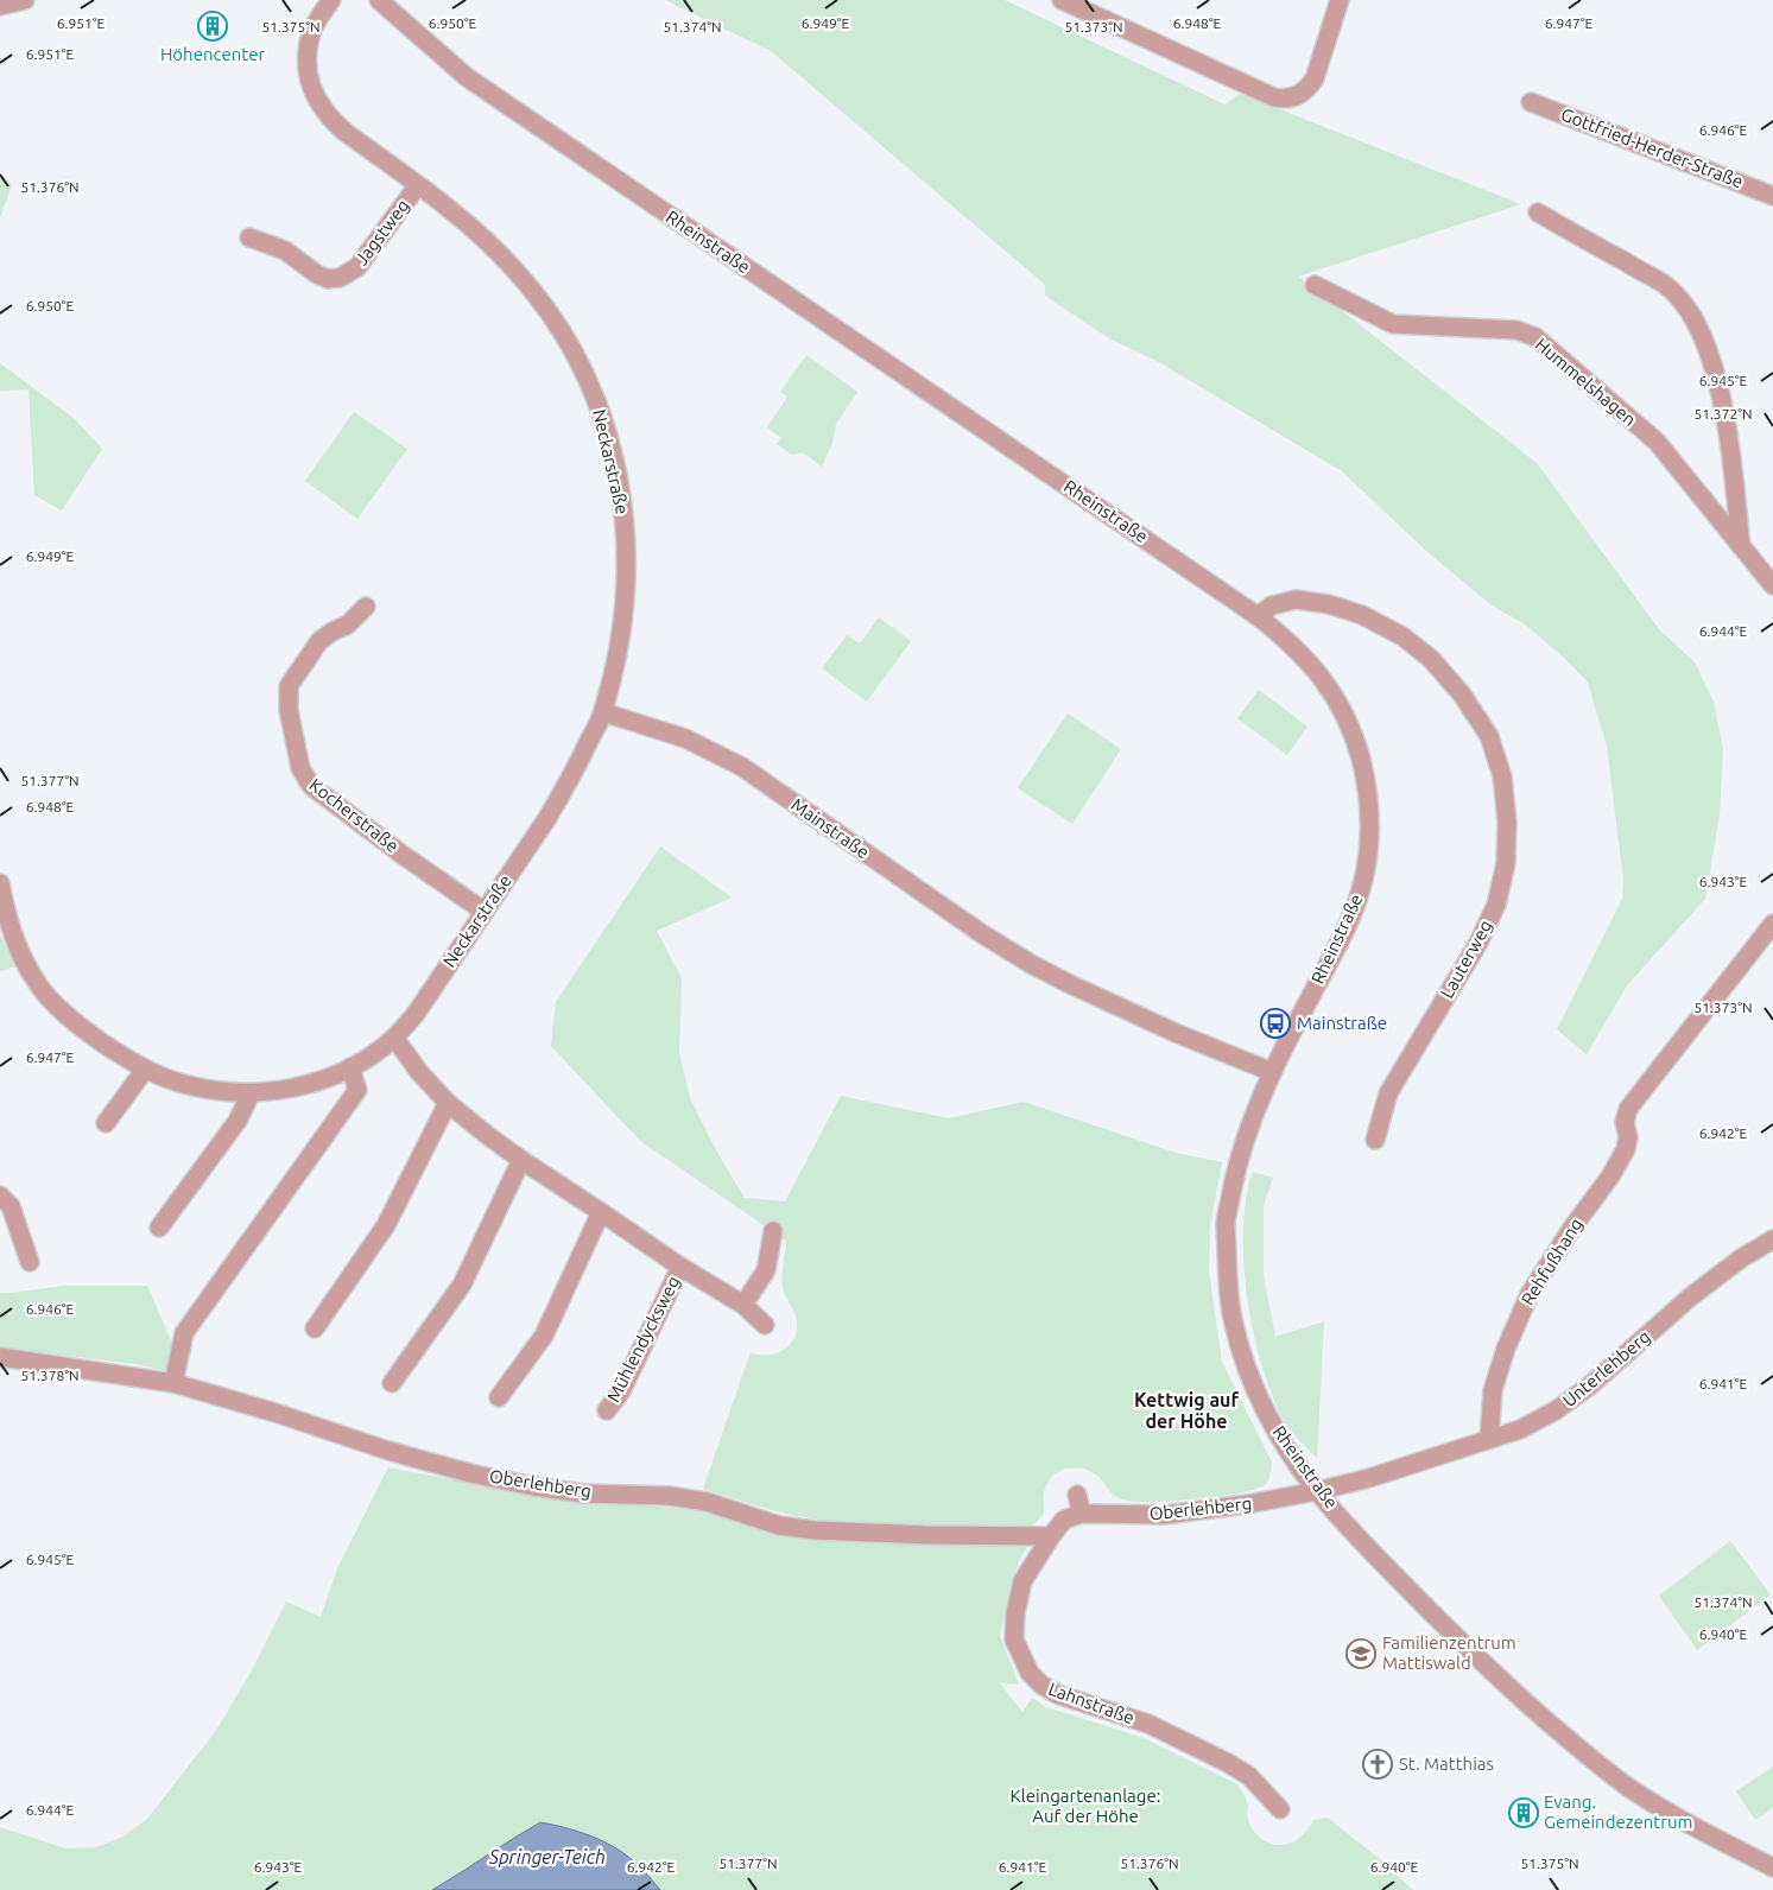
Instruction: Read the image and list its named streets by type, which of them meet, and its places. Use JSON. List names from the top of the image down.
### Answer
{
  "streets": {
    "street": [
      "Gottfried-Herder-Straße",
      "Jagstweg",
      "Rheinstraße",
      "Hummelshagen",
      "Neckarstraße",
      "Kocherstraße",
      "Mainstraße",
      "Lauterweg",
      "Rehfußhang",
      "Mühlendycksweg",
      "Unterlehberg",
      "Oberlehberg",
      "Lahnstraße"
    ]
  },
  "crossings": [
    ["Jagstweg", "Neckarstraße"],
    ["Rheinstraße", "Mainstraße"],
    ["Rheinstraße", "Lauterweg"],
    ["Rheinstraße", "Unterlehberg"],
    ["Rheinstraße", "Oberlehberg"],
    ["Neckarstraße", "Kocherstraße"],
    ["Neckarstraße", "Mainstraße"],
    ["Neckarstraße", "Mühlendycksweg"],
    ["Rehfußhang", "Unterlehberg"],
    ["Unterlehberg", "Oberlehberg"],
    ["Oberlehberg", "Lahnstraße"]
  ],
  "districts": ["Kettwig auf der Höhe"],
  "water": ["Springer-Teich"],
  "parks": ["Kleingartenanlage: Auf der Höhe"],
  "places": {
    "building": ["Höhencenter", "Evang. Gemeindezentrum"],
    "bus stop": ["Mainstraße"],
    "school or university": ["Familienzentrum Mattiswald"],
    "church": ["St. Matthias"]
  },
  "coordinates": [
    "6.951°E",
    "6.950°E",
    "6.949°E",
    "6.948°E",
    "6.947°E",
    "51.375°N",
    "51.374°N",
    "51.373°N",
    "6.946°E",
    "51.376°N",
    "6.945°E",
    "51.372°N",
    "6.944°E",
    "51.377°N",
    "6.943°E",
    "6.942°E",
    "51.378°N",
    "6.941°E",
    "6.940°E"
  ]
}
